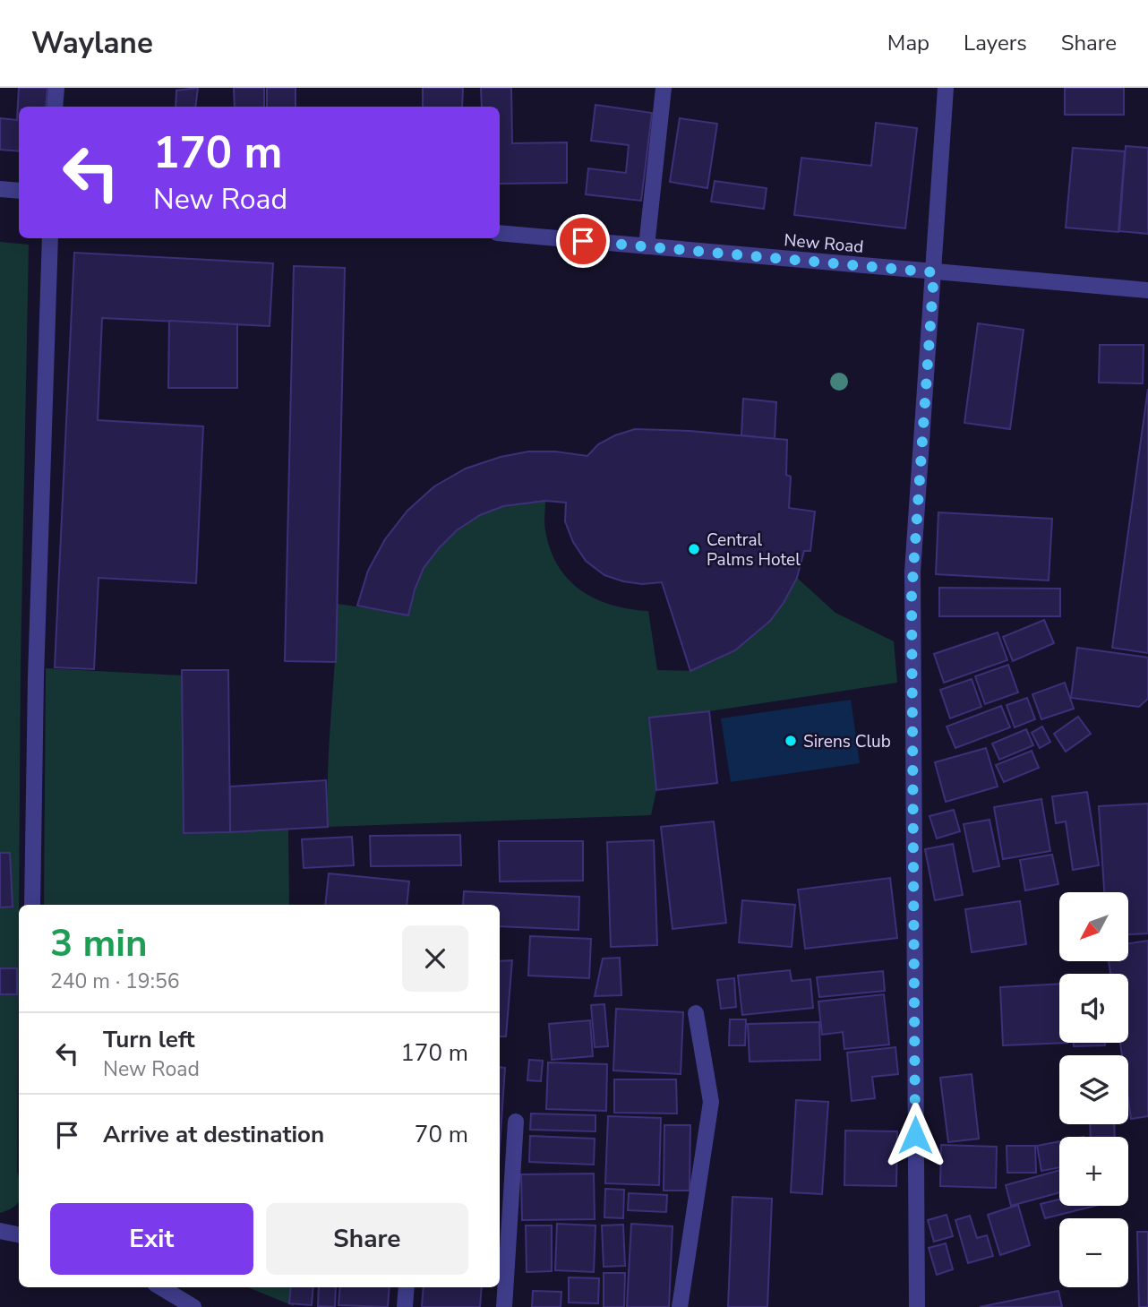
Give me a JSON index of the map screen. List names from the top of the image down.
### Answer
{
  "streets": {
    "street": ["New Road"]
  },
  "places": ["Central Palms Hotel", "Sirens Club"],
  "north": "bottom left",
  "page": {
    "header": "Waylane",
    "nav": ["Map", "Layers", "Share"],
    "turn": ["170 m", "New Road"],
    "map_buttons": ["+", "−"],
    "heading": ["3 min", "240 m · 19:56"],
    "list": [
      {
        "name": "Turn left",
        "note": "New Road",
        "value": "170 m"
      },
      {
        "name": "Arrive at destination",
        "value": "70 m"
      }
    ],
    "buttons": ["Exit", "Share"]
  }
}
